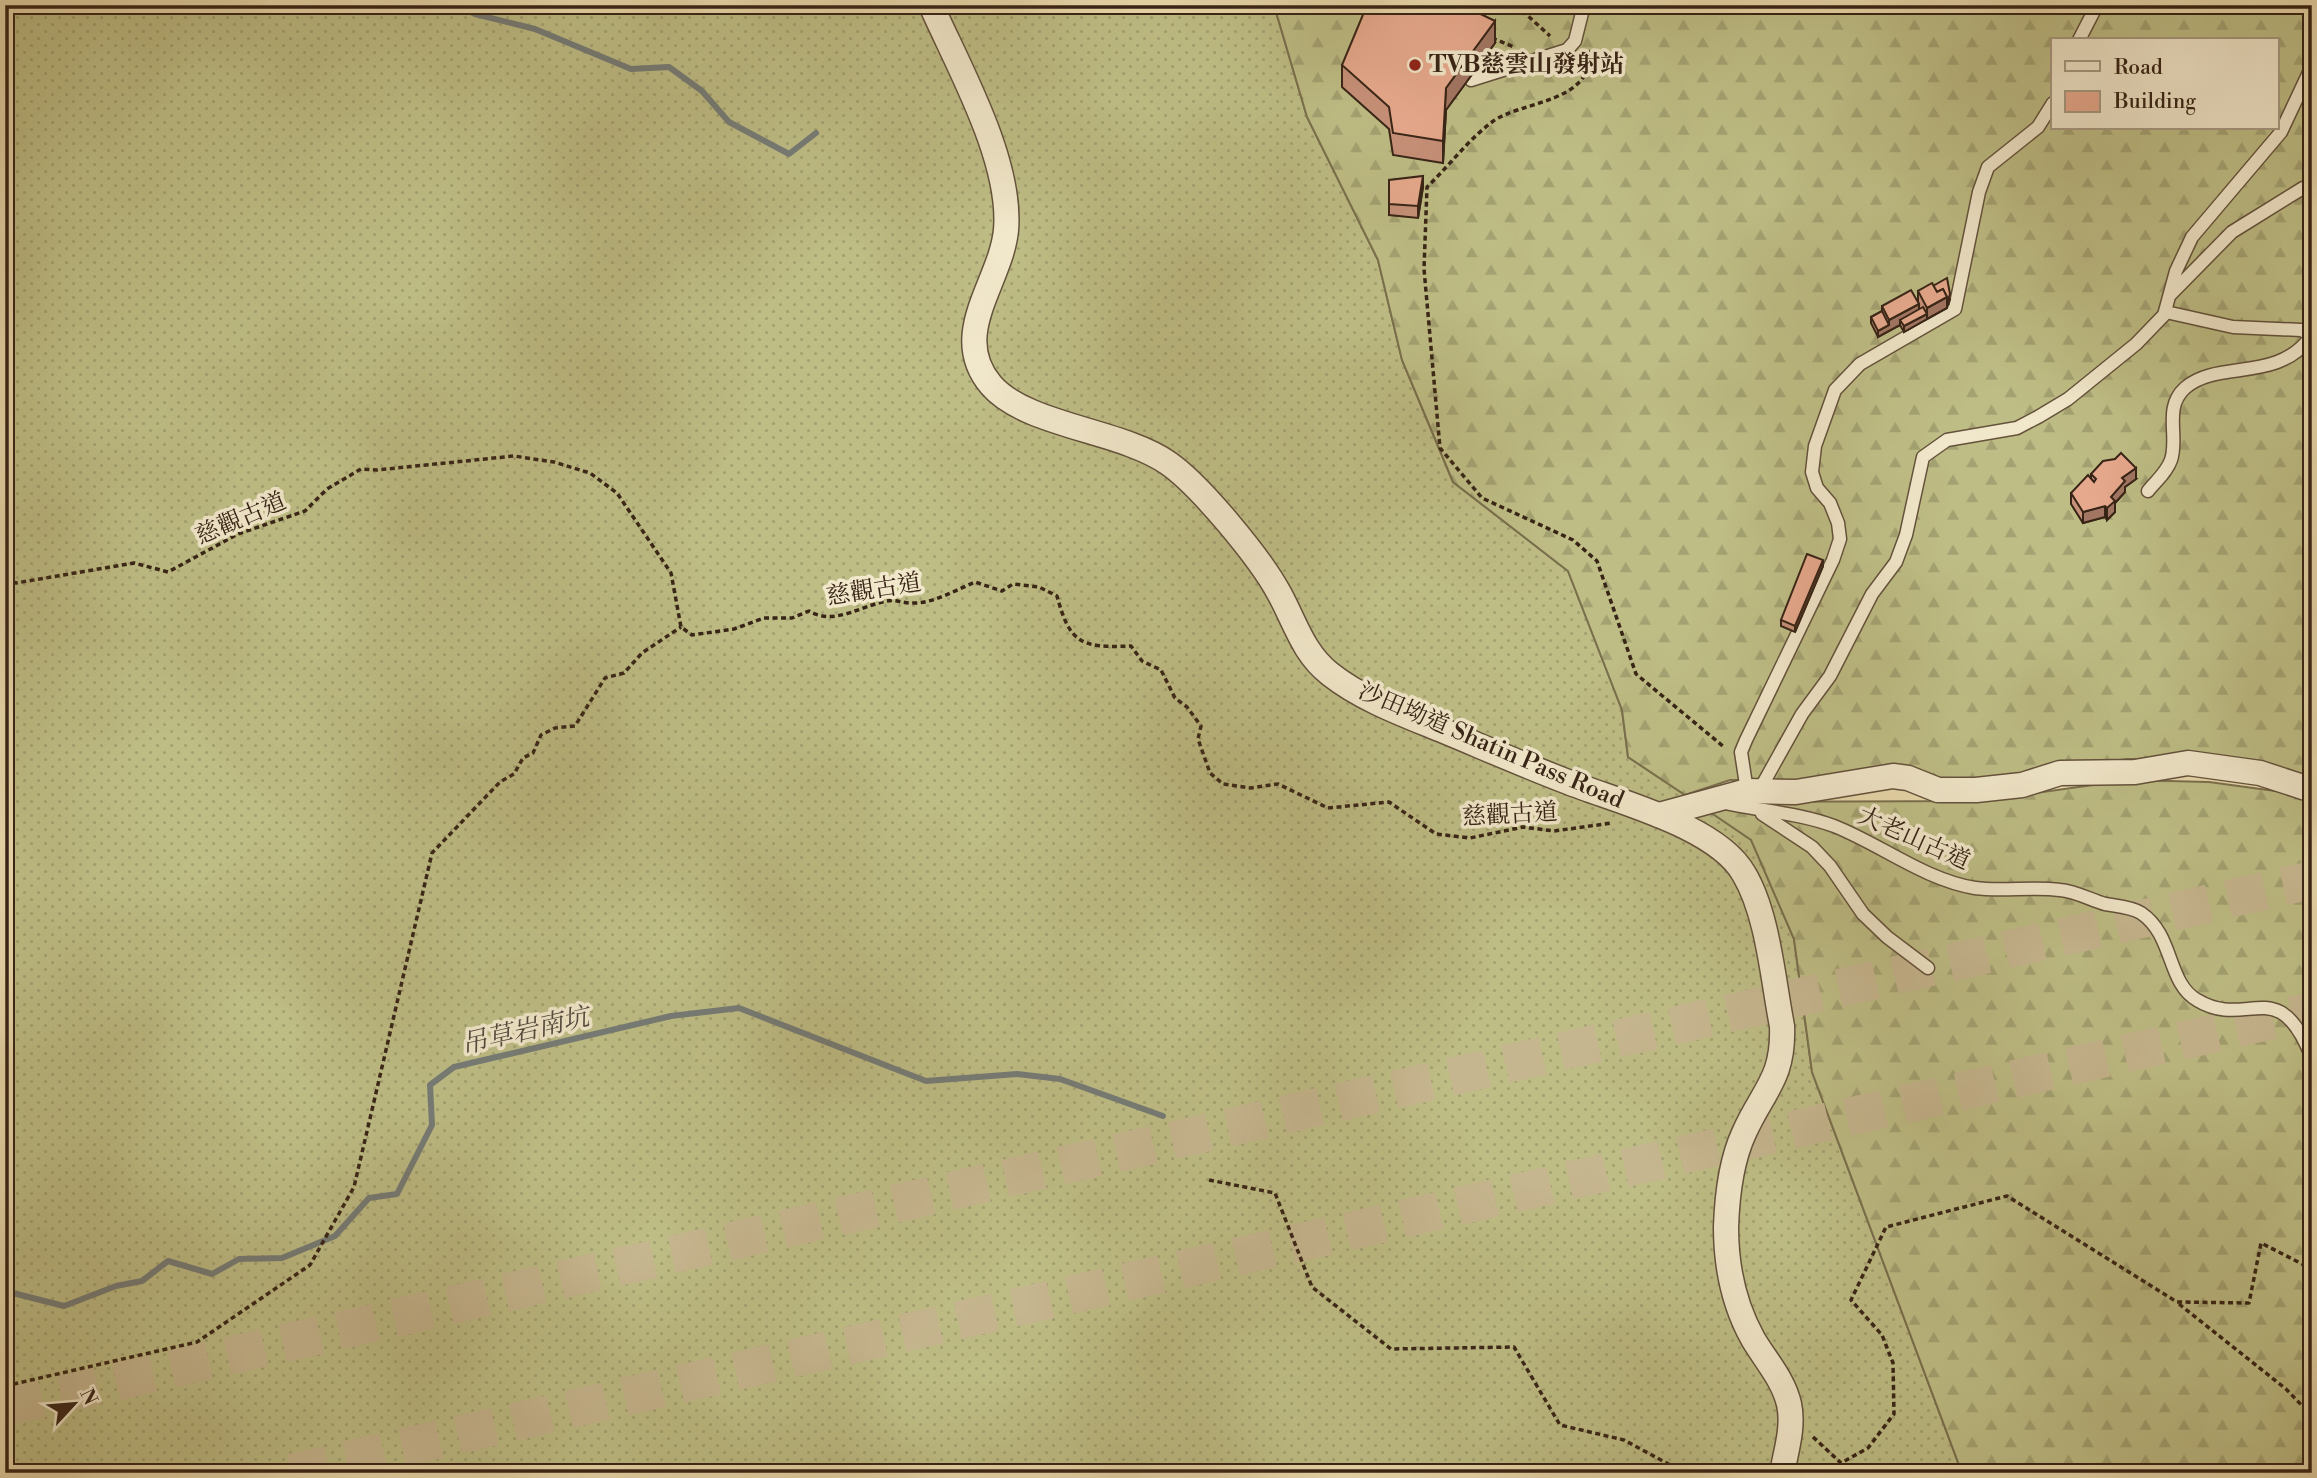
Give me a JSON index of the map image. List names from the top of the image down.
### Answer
{
  "streets": {
    "street": ["沙田坳道 Shatin Pass Road"],
    "lane": ["大老山古道"],
    "path": ["慈觀古道"]
  },
  "water": ["吊草岩南坑"],
  "places": ["TVB慈雲山發射站"],
  "legend": ["Road", "Building"],
  "north": "top right"
}
